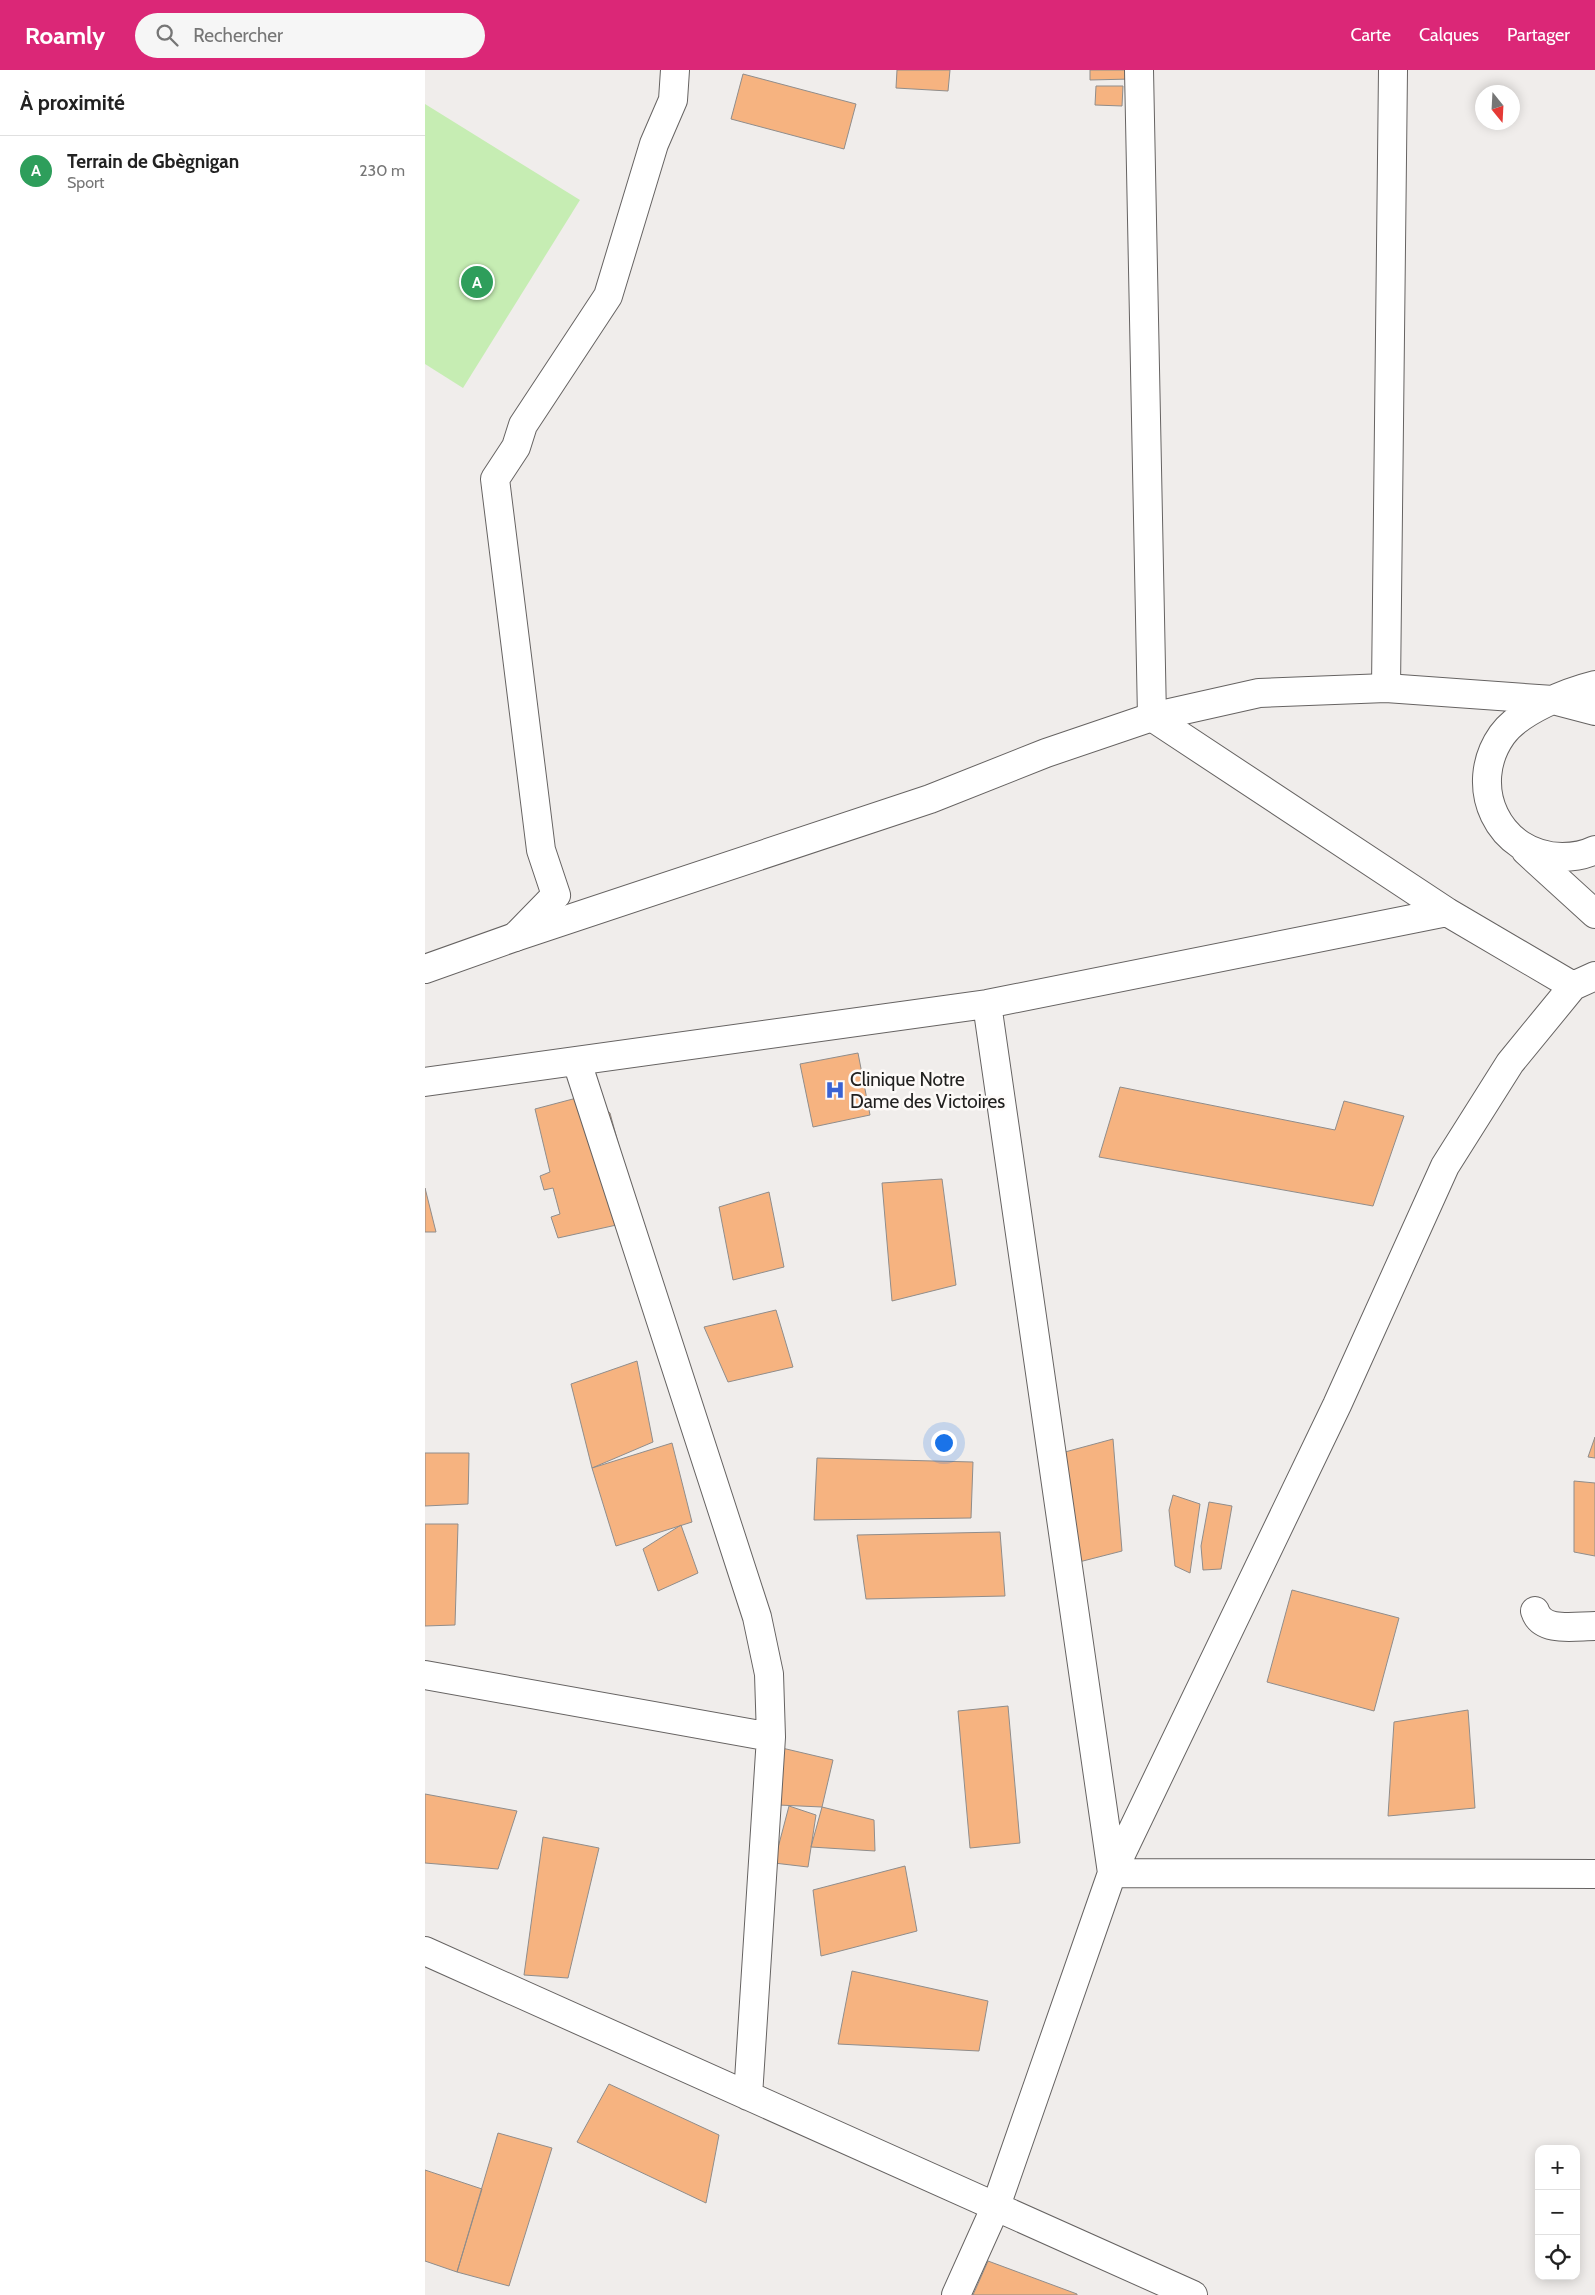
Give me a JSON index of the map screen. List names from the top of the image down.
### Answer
{
  "places": {
    "hospital": ["Clinique Notre Dame des Victoires"]
  },
  "north": "bottom",
  "page": {
    "header": "Roamly",
    "search": "Rechercher",
    "nav": ["Carte", "Calques", "Partager"],
    "heading": "À proximité",
    "list": [
      {
        "mark": "A",
        "name": "Terrain de Gbègnigan",
        "note": "Sport",
        "value": "230 m"
      }
    ],
    "pins": "A",
    "map_buttons": ["+", "−"]
  }
}
